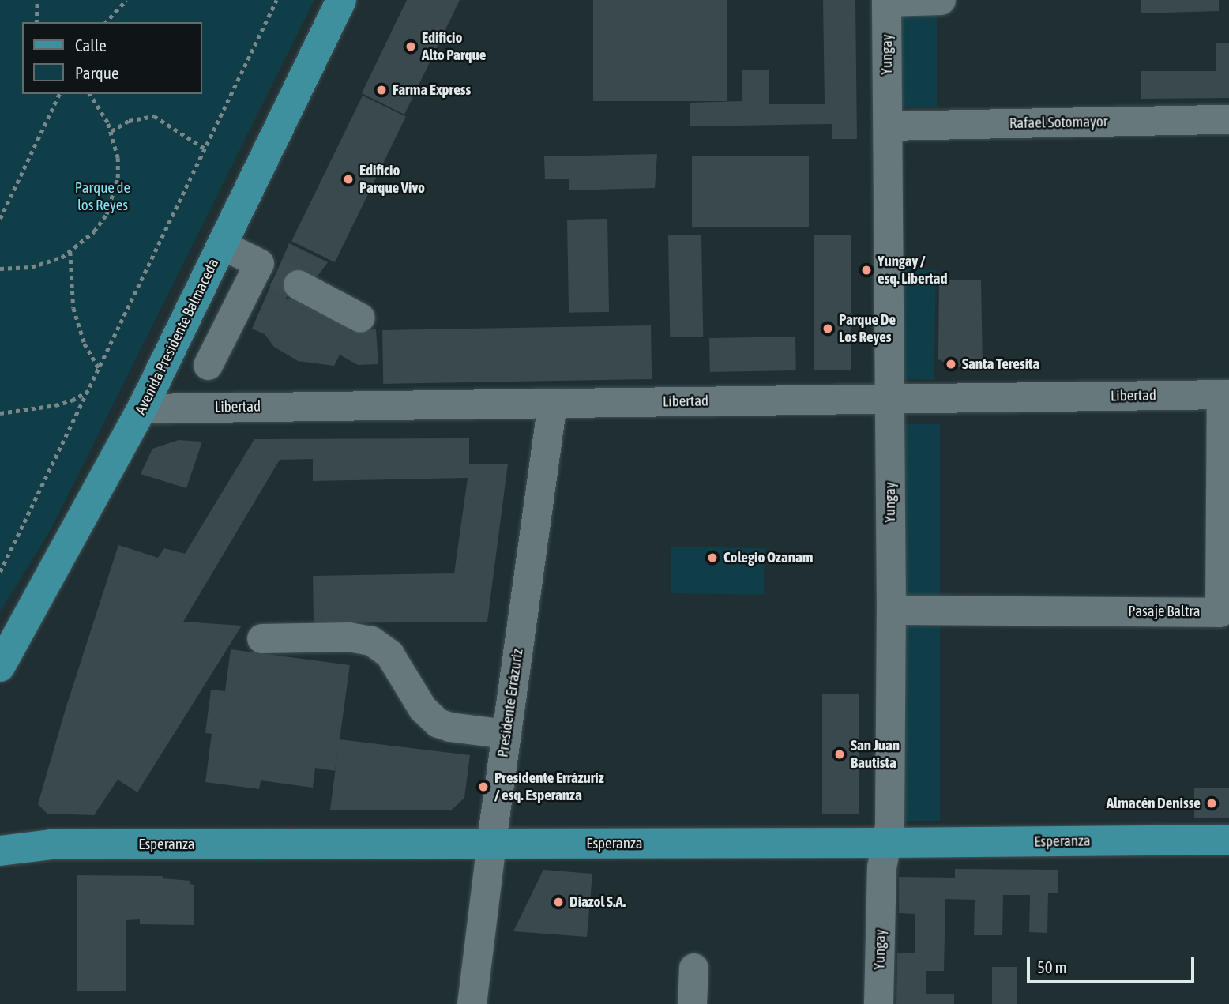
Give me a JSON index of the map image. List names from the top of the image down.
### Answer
{
  "streets": {
    "main road": ["Avenida Presidente Balmaceda", "Esperanza"],
    "street": [
      "Yungay",
      "Rafael Sotomayor",
      "Libertad",
      "Pasaje Baltra",
      "Presidente Errázuriz"
    ]
  },
  "crossings": [
    ["Yungay", "Rafael Sotomayor"],
    ["Yungay", "Libertad"],
    ["Yungay", "Pasaje Baltra"],
    ["Yungay", "Esperanza"],
    ["Avenida Presidente Balmaceda", "Libertad"],
    ["Libertad", "Pasaje Baltra"],
    ["Libertad", "Presidente Errázuriz"],
    ["Presidente Errázuriz", "Esperanza"]
  ],
  "parks": ["Parque de los Reyes"],
  "places": [
    "Edificio Alto Parque",
    "Farma Express",
    "Edificio Parque Vivo",
    "Yungay / esq. Libertad",
    "Parque De Los Reyes",
    "Santa Teresita",
    "Colegio Ozanam",
    "San Juan Bautista",
    "Presidente Errázuriz / esq. Esperanza",
    "Almacén Denisse",
    "Diazol S.A."
  ],
  "legend": ["Calle", "Parque"],
  "scale_bar": "50 m"
}
